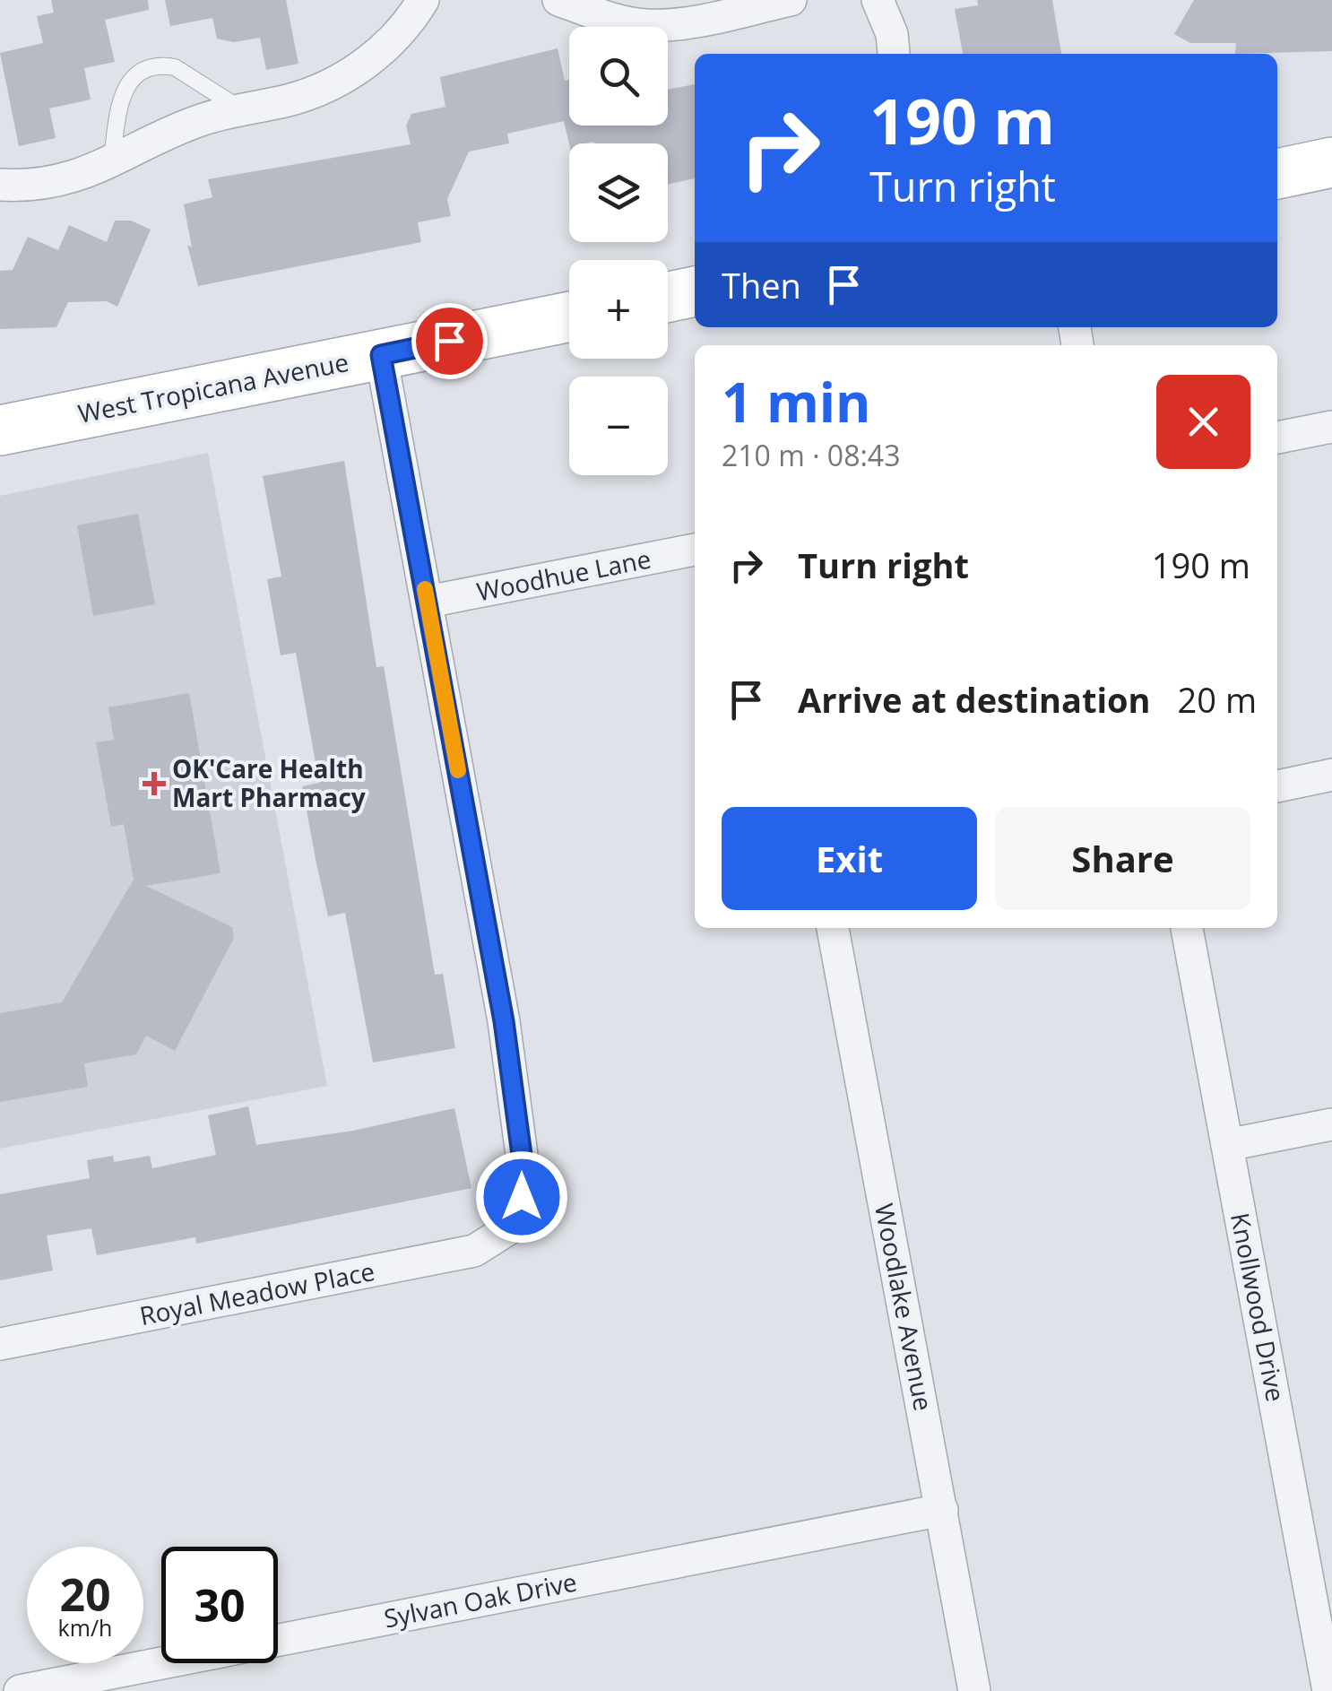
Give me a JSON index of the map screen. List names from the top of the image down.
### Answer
{
  "streets": {
    "main road": ["West Tropicana Avenue"],
    "street": [
      "Woodhue Lane",
      "Royal Meadow Place",
      "Woodlake Avenue",
      "Knollwood Drive",
      "Sylvan Oak Drive"
    ]
  },
  "crossings": [
    ["Woodhue Lane", "Royal Meadow Place"],
    ["Woodlake Avenue", "Sylvan Oak Drive"]
  ],
  "places": {
    "health": ["OK'Care Health Mart Pharmacy"]
  },
  "page": {
    "map_buttons": ["+", "−"],
    "turn": ["190 m", "Turn right"],
    "then": "Then",
    "heading": ["1 min", "210 m · 08:43"],
    "list": [
      {
        "name": "Turn right",
        "value": "190 m"
      },
      {
        "name": "Arrive at destination",
        "value": "20 m"
      }
    ],
    "buttons": ["Exit", "Share"],
    "speed": "20 km/h",
    "limit": "30"
  }
}
